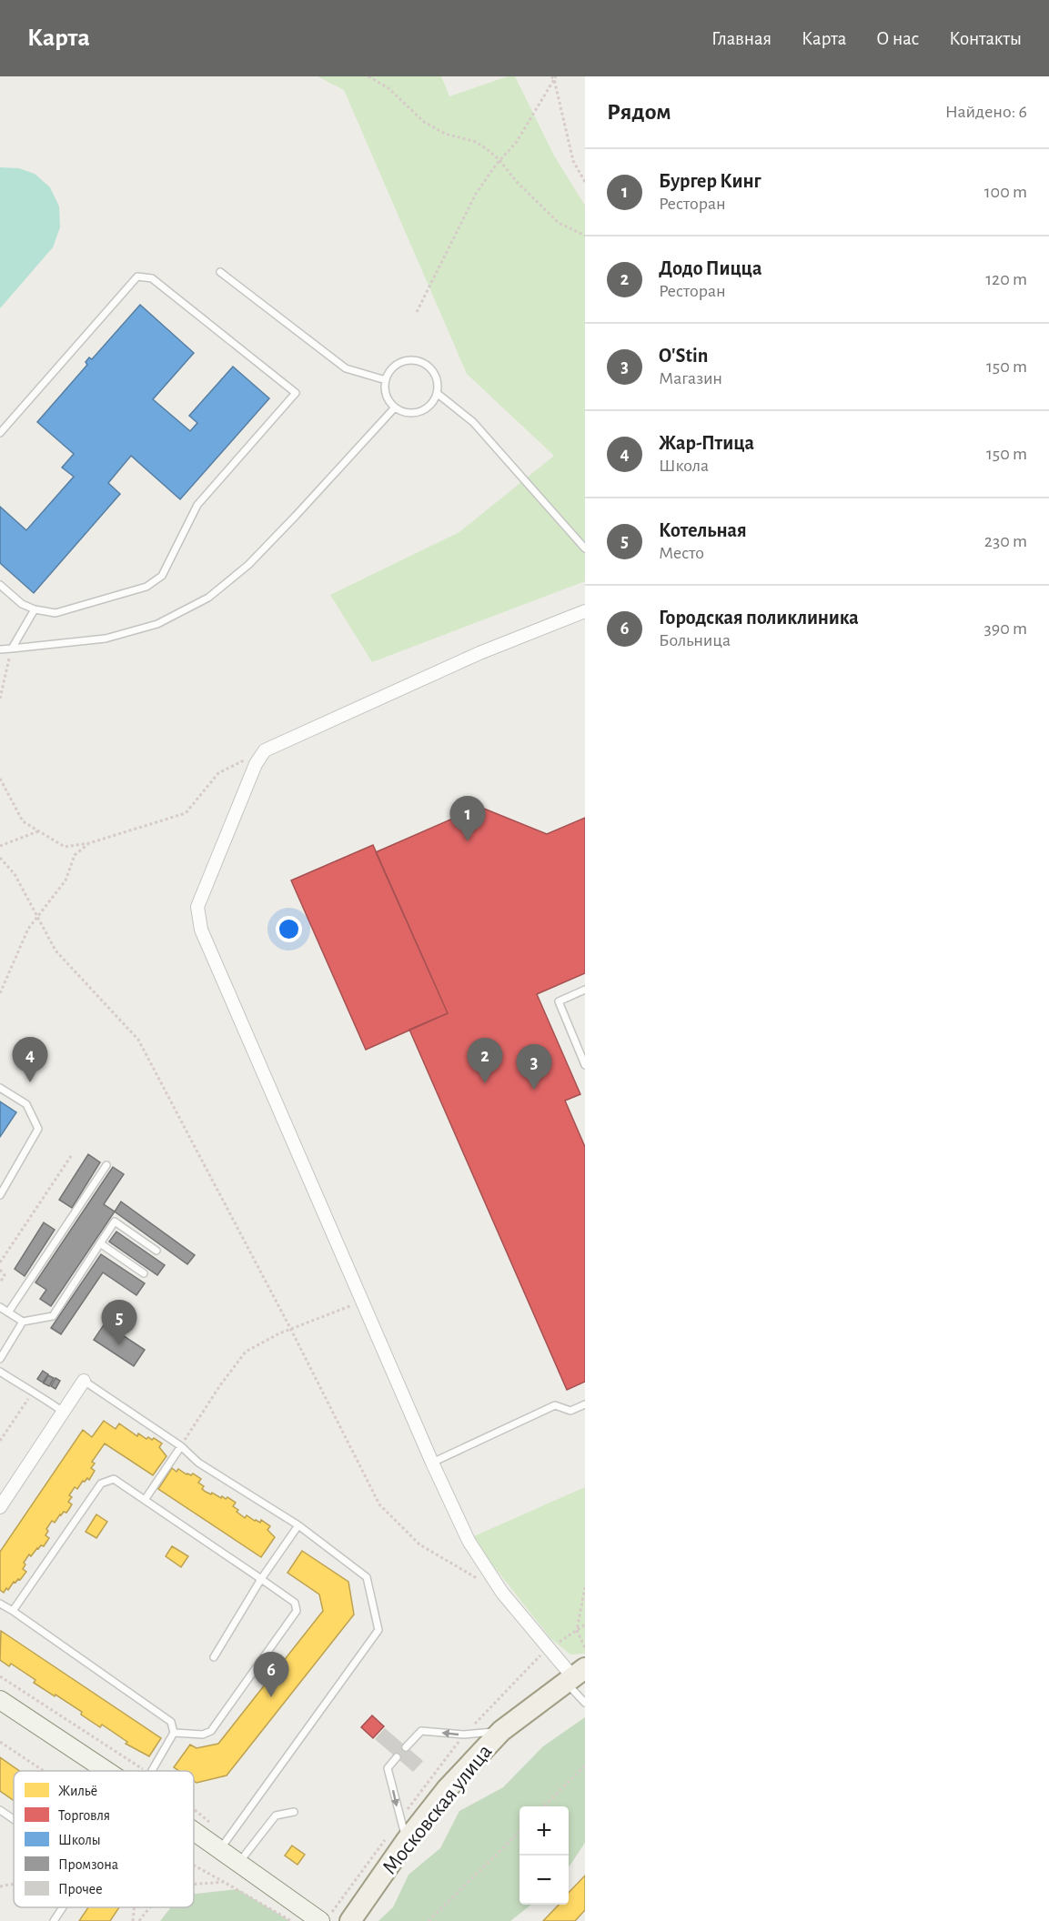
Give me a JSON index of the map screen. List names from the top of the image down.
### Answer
{
  "streets": {
    "main road": ["Московская улица"]
  },
  "legend": [
    "Жильё",
    "Торговля",
    "Школы",
    "Промзона",
    "Прочее"
  ],
  "page": {
    "header": "Карта",
    "nav": [
      "Главная",
      "Карта",
      "О нас",
      "Контакты"
    ],
    "heading": ["Рядом", "Найдено: 6"],
    "list": [
      {
        "mark": "1",
        "name": "Бургер Кинг",
        "note": "Ресторан",
        "value": "100 m"
      },
      {
        "mark": "2",
        "name": "Додо Пицца",
        "note": "Ресторан",
        "value": "120 m"
      },
      {
        "mark": "3",
        "name": "O'Stin",
        "note": "Магазин",
        "value": "150 m"
      },
      {
        "mark": "4",
        "name": "Жар-Птица",
        "note": "Школа",
        "value": "150 m"
      },
      {
        "mark": "5",
        "name": "Котельная",
        "note": "Место",
        "value": "230 m"
      },
      {
        "mark": "6",
        "name": "Городская поликлиника",
        "note": "Больница",
        "value": "390 m"
      }
    ],
    "pins": [
      "1",
      "4",
      "2",
      "3",
      "5",
      "6"
    ],
    "map_buttons": ["+", "−"]
  }
}
